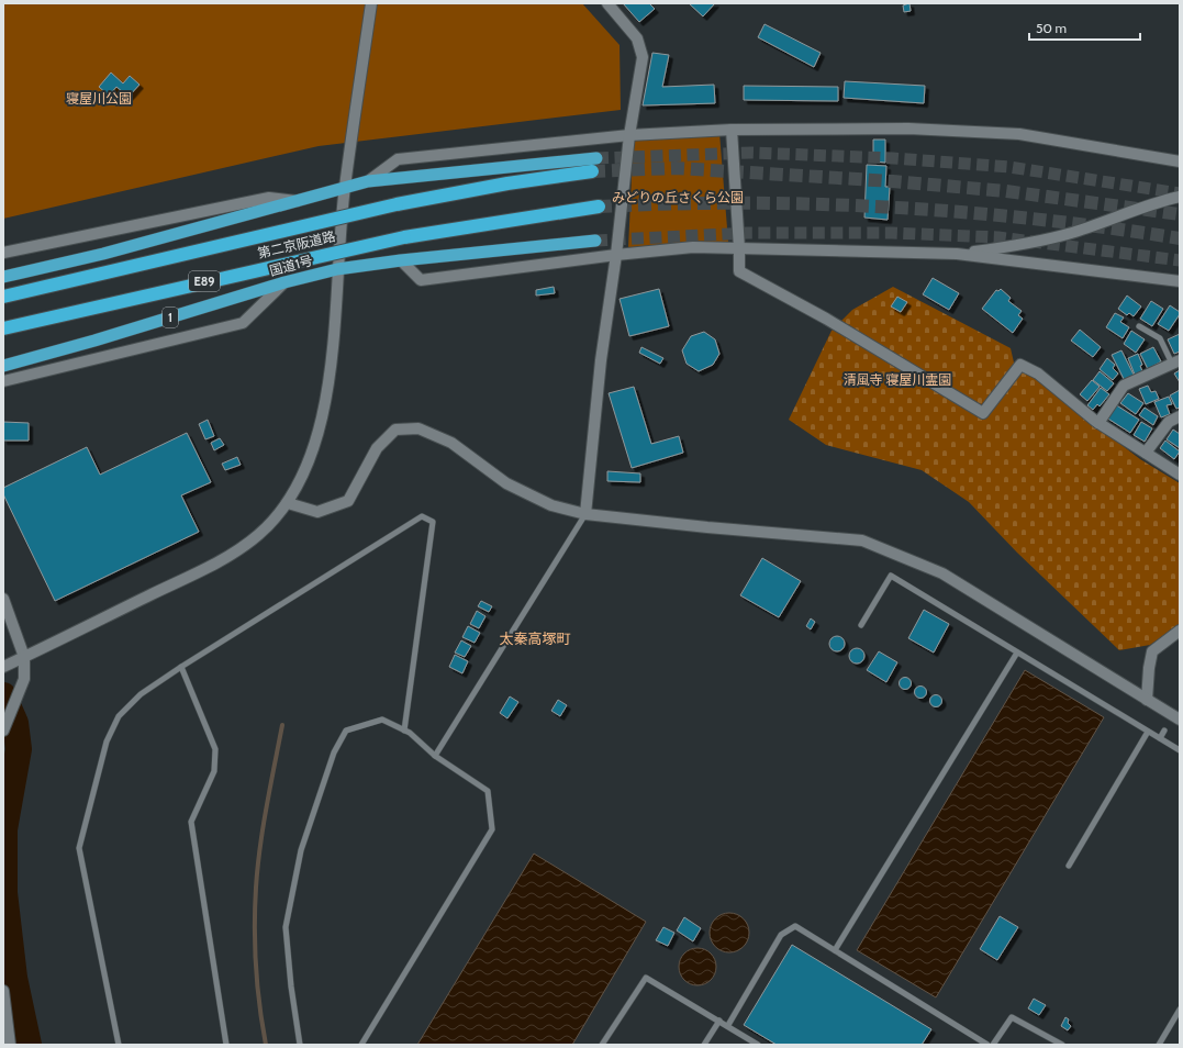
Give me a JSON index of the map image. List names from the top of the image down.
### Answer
{
  "streets": {
    "highway": [
      "第二京阪道路",
      "国道1号",
      "E89",
      "1"
    ]
  },
  "districts": ["太秦高塚町"],
  "parks": ["寝屋川公園", "みどりの丘さくら公園", "清風寺 寝屋川霊園"],
  "scale_bar": "50 m"
}
